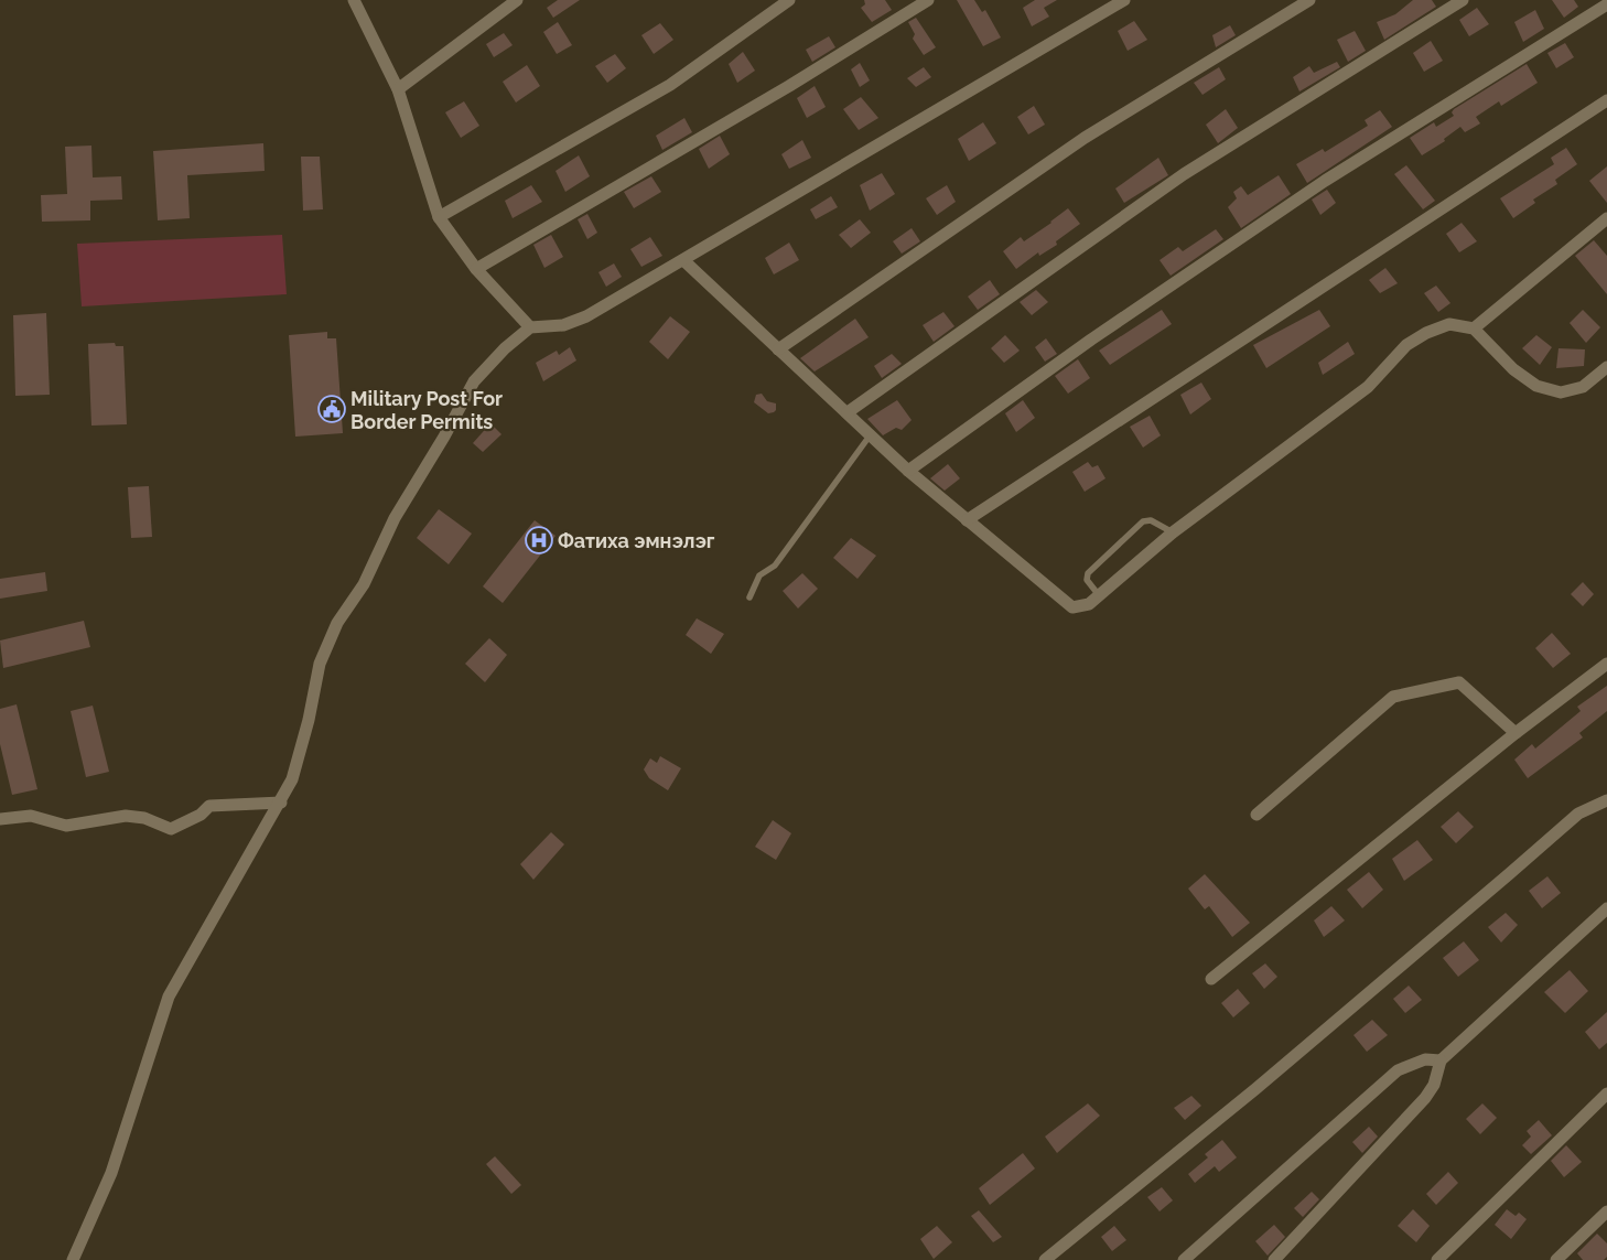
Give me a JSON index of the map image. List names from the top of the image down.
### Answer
{
  "places": {
    "public building": ["Military Post For Border Permits"],
    "hospital": ["Фатиха эмнэлэг"]
  }
}
